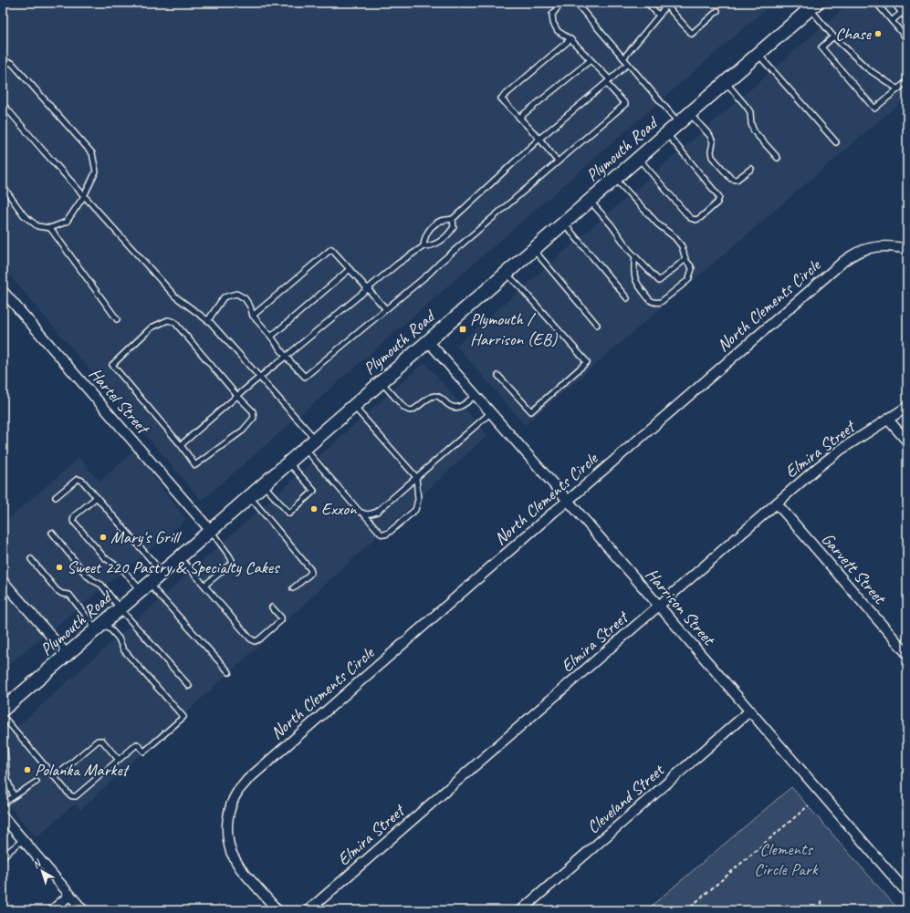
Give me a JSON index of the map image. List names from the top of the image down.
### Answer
{
  "streets": {
    "main road": ["Plymouth Road"],
    "street": [
      "North Clements Circle",
      "Hartel Street",
      "Elmira Street",
      "Garvett Street",
      "Harrison Street",
      "Cleveland Street"
    ]
  },
  "crossings": [
    ["Plymouth Road", "Hartel Street"],
    ["Plymouth Road", "Harrison Street"],
    ["North Clements Circle", "Harrison Street"],
    ["Elmira Street", "Garvett Street"],
    ["Elmira Street", "Harrison Street"],
    ["Harrison Street", "Cleveland Street"]
  ],
  "parks": ["Clements Circle Park"],
  "places": {
    "other": [
      "Chase",
      "Exxon",
      "Mary's Grill",
      "Sweet 220 Pastry & Specialty Cakes",
      "Polanka Market"
    ],
    "transit": ["Plymouth / Harrison (EB)"]
  },
  "north": "top left"
}
